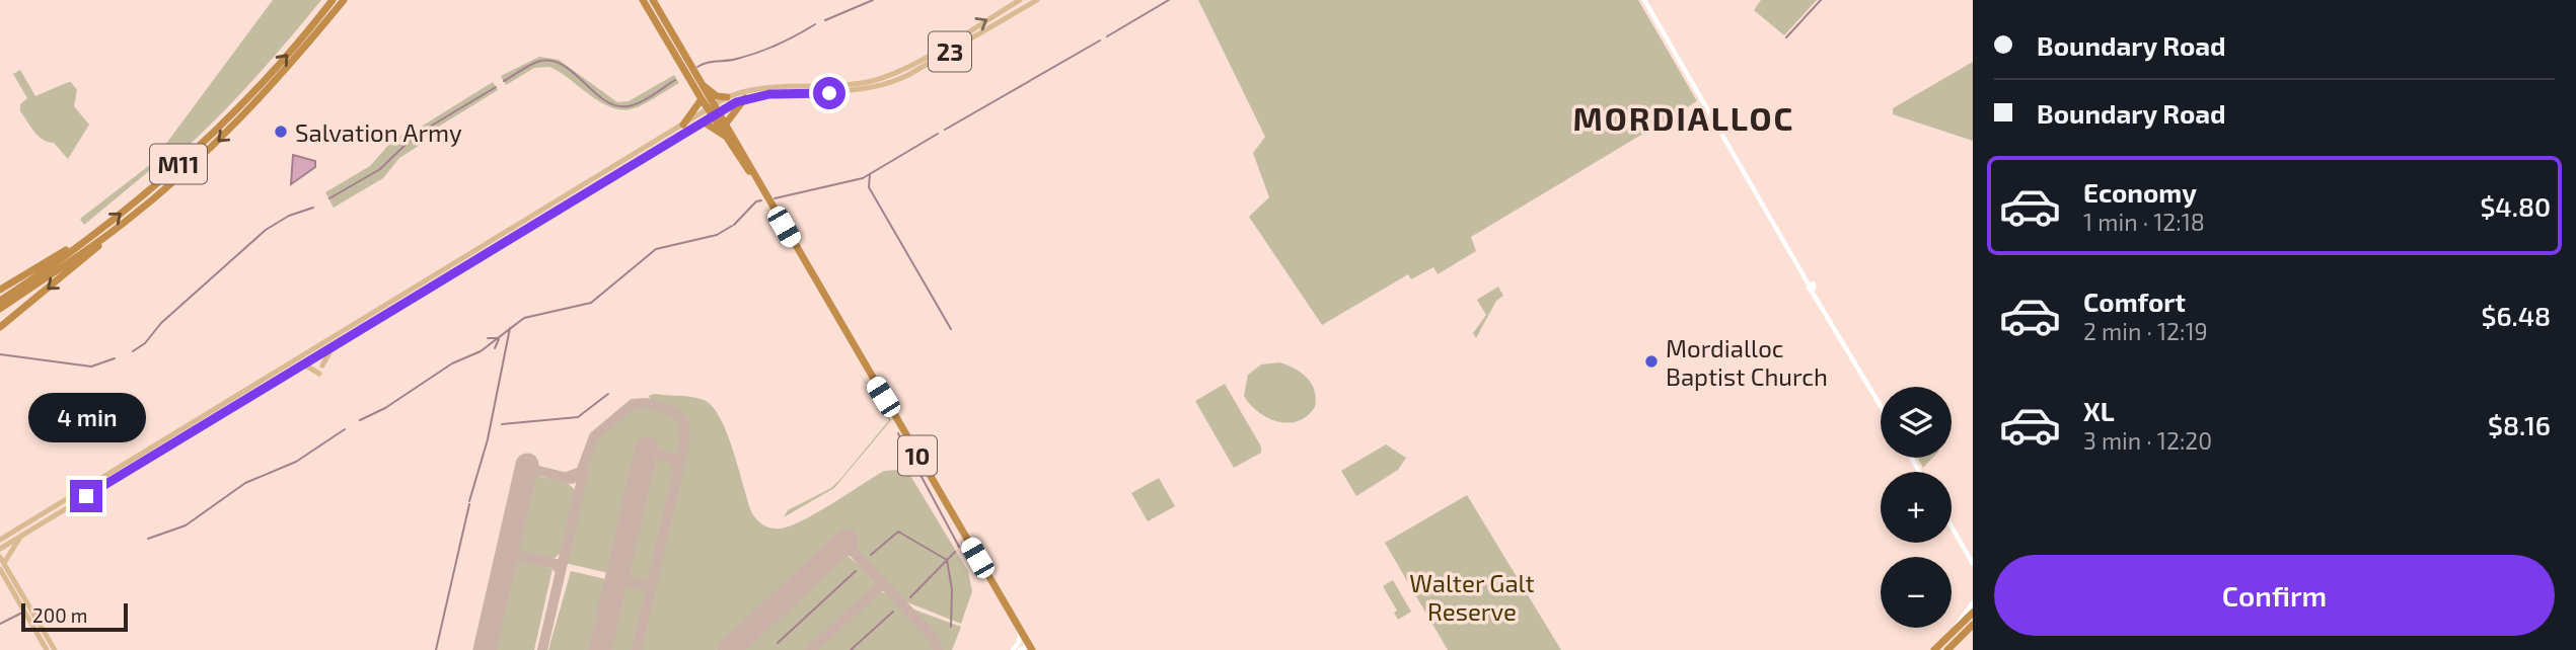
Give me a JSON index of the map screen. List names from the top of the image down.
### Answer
{
  "streets": {
    "highway": ["M11", "10"],
    "main road": ["23"]
  },
  "crossings": [
    ["23", "10"]
  ],
  "districts": ["MORDIALLOC"],
  "parks": ["Walter Galt Reserve"],
  "places": ["Salvation Army", "Mordialloc Baptist Church"],
  "scale_bar": "200 m",
  "page": {
    "banner": ["Boundary Road", "Boundary Road"],
    "list": [
      {
        "name": "Economy",
        "note": "1 min · 12:18",
        "value": "$4.80"
      },
      {
        "name": "Comfort",
        "note": "2 min · 12:19",
        "value": "$6.48"
      },
      {
        "name": "XL",
        "note": "3 min · 12:20",
        "value": "$8.16"
      }
    ],
    "map_buttons": ["+", "−"],
    "bubble": "4 min",
    "buttons": "Confirm",
    "scale": "200 m"
  }
}
